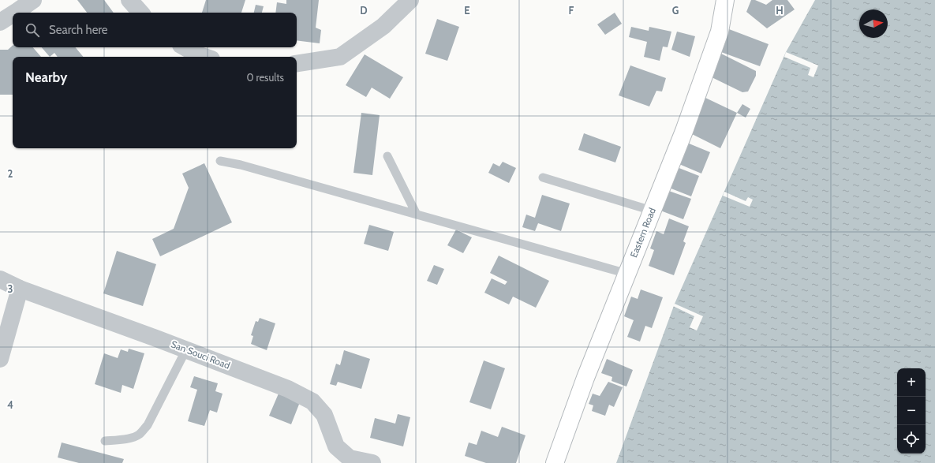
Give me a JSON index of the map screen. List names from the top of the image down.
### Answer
{
  "streets": {
    "highway": ["Eastern Road"],
    "street": ["San Souci Road"]
  },
  "north": "right",
  "page": {
    "search": "Search here",
    "heading": ["Nearby", "0 results"],
    "map_buttons": ["+", "−"]
  },
  "grid": {
    "columns": [
      "D",
      "E",
      "F",
      "G",
      "H"
    ],
    "rows": ["2", "3", "4"]
  }
}
